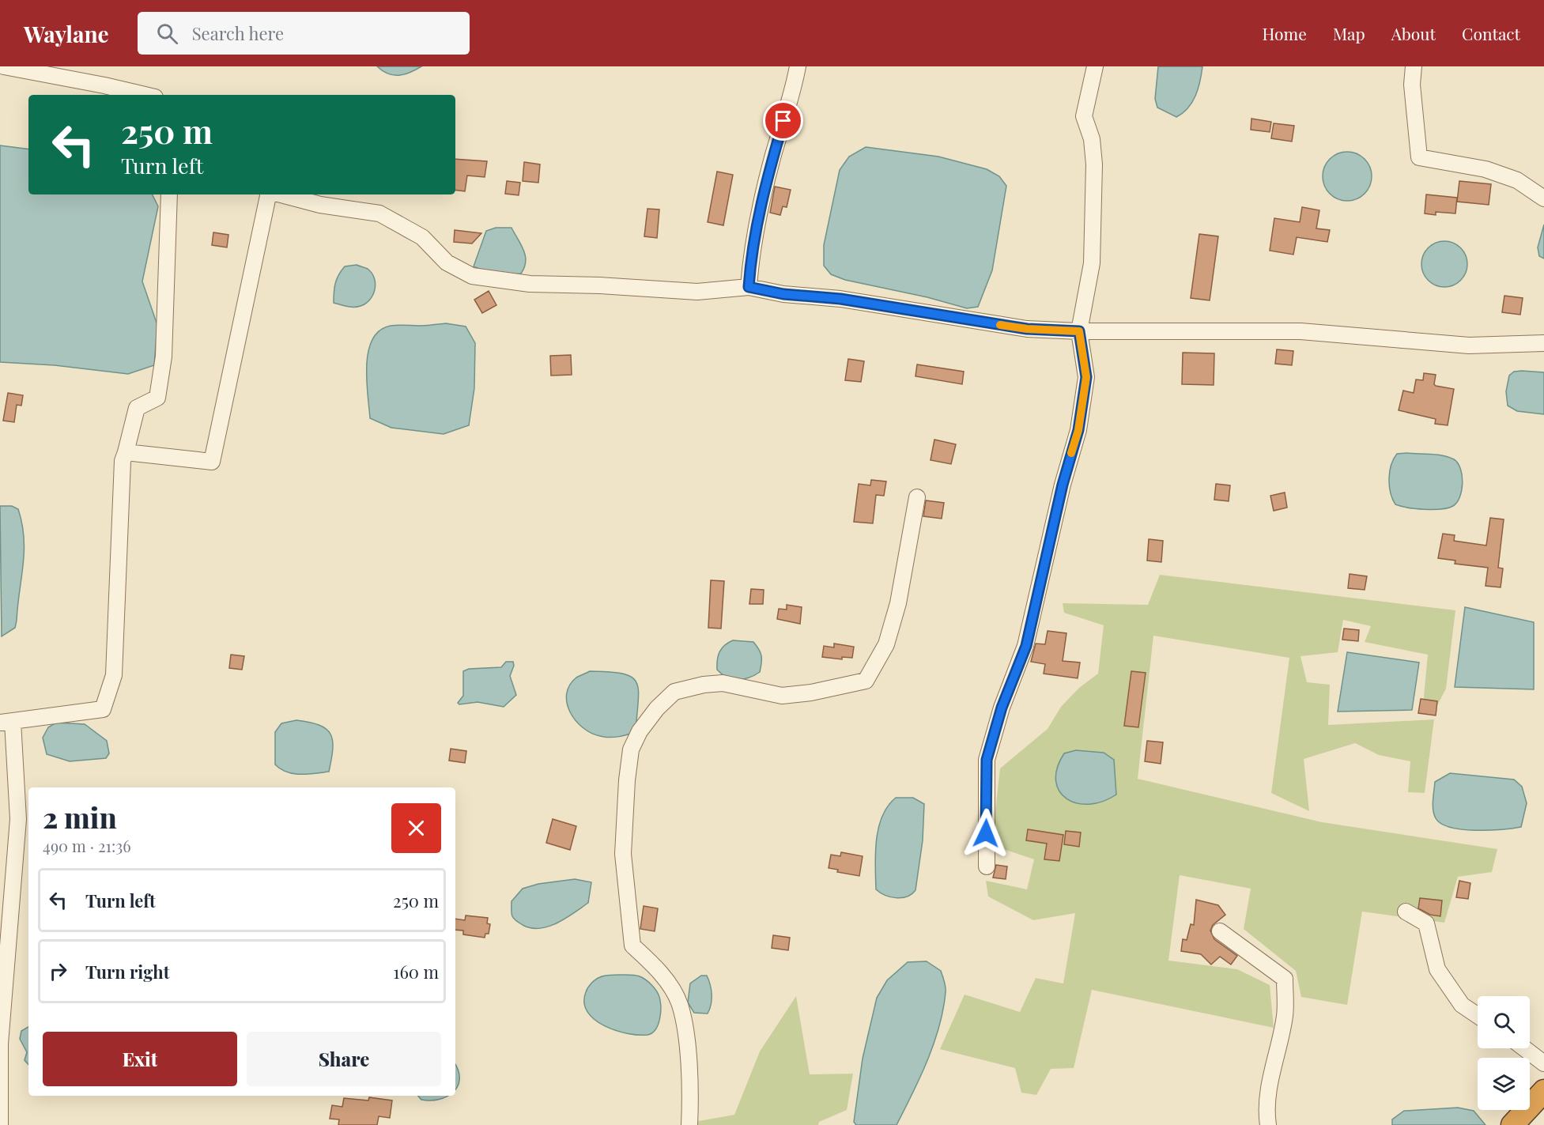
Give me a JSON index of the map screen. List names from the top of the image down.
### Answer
{
  "page": {
    "header": "Waylane",
    "search": "Search here",
    "nav": [
      "Home",
      "Map",
      "About",
      "Contact"
    ],
    "turn": ["250 m", "Turn left"],
    "heading": ["2 min", "490 m · 21:36"],
    "list": [
      {
        "name": "Turn left",
        "value": "250 m"
      },
      {
        "name": "Turn right",
        "value": "160 m"
      }
    ],
    "buttons": ["Exit", "Share"]
  }
}
